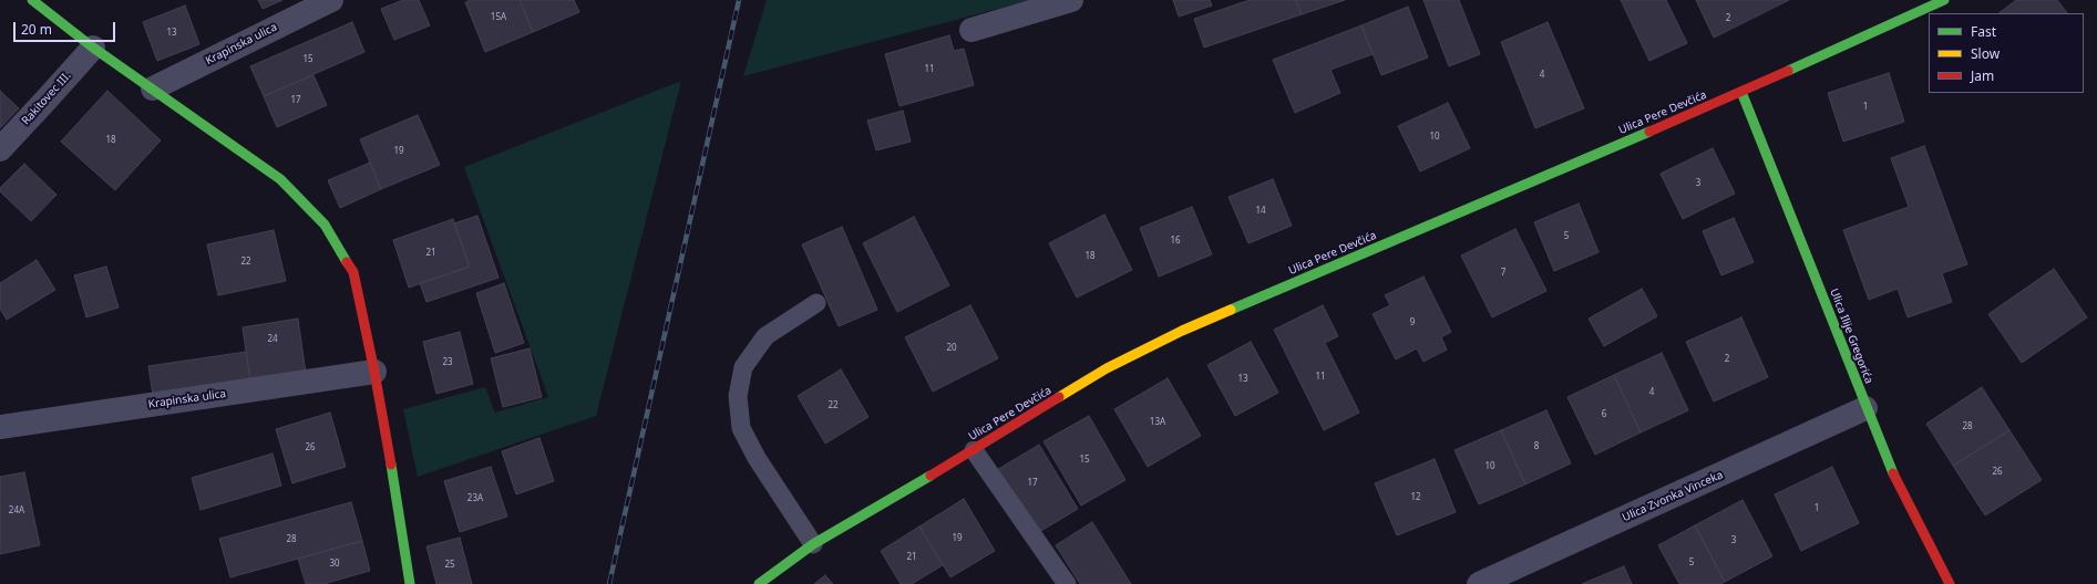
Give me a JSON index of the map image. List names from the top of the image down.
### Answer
{
  "streets": {
    "street": [
      "Krapinska ulica",
      "Rakitovec III.",
      "Ulica Pere Devčića",
      "Ulica Ilije Gregorića",
      "Ulica Zvonka Vinceka"
    ]
  },
  "crossings": [
    ["Ulica Pere Devčića", "Ulica Ilije Gregorića"],
    ["Ulica Ilije Gregorića", "Ulica Zvonka Vinceka"]
  ],
  "house_numbers": [
    "15A",
    "2",
    "13",
    "15",
    "11",
    "4",
    "17",
    "1",
    "10",
    "18",
    "19",
    "3",
    "14",
    "5",
    "16",
    "21",
    "18",
    "22",
    "7",
    "9",
    "24",
    "20",
    "2",
    "23",
    "11",
    "13",
    "4",
    "22",
    "6",
    "13A",
    "28",
    "8",
    "26",
    "15",
    "10",
    "26",
    "17",
    "12",
    "23A",
    "1",
    "24A",
    "19",
    "28",
    "3",
    "21",
    "5",
    "30",
    "25"
  ],
  "legend": ["Fast", "Slow", "Jam"],
  "scale_bar": "20 m"
}
